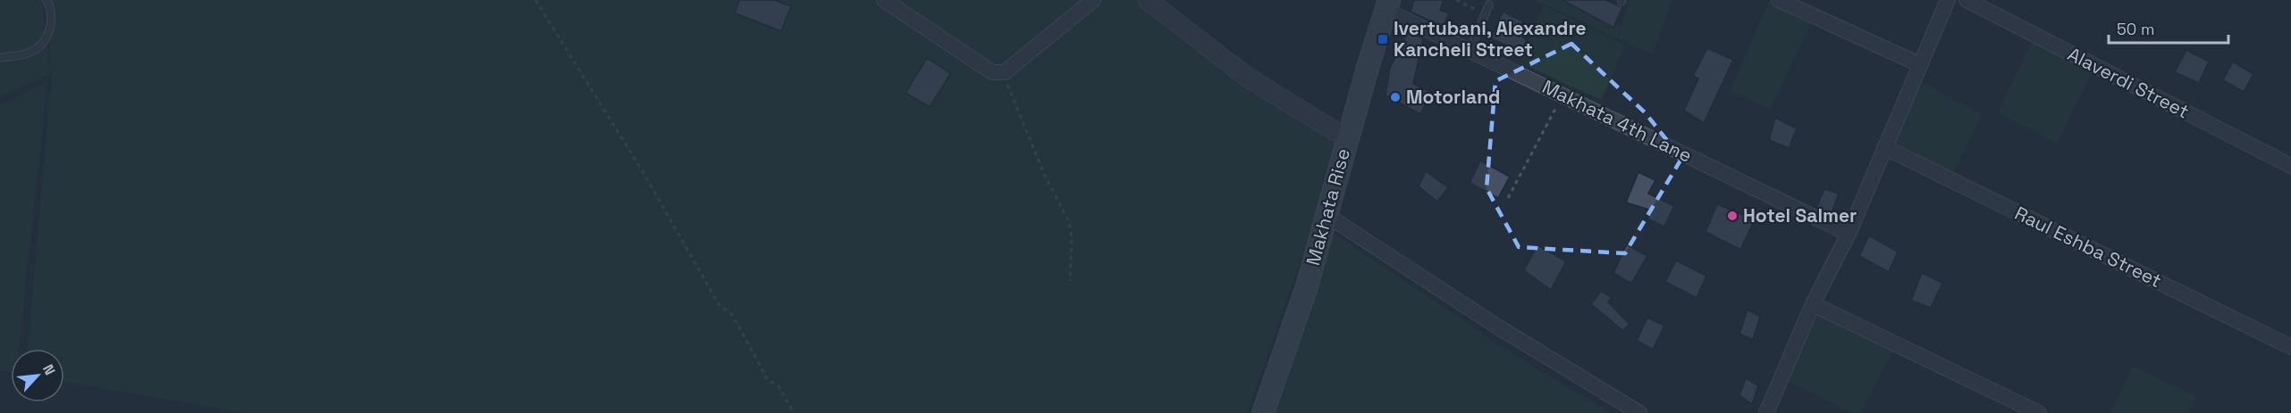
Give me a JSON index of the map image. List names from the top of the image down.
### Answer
{
  "streets": {
    "main road": ["Makhata Rise"],
    "street": ["Alaverdi Street", "Makhata 4th Lane", "Raul Eshba Street"]
  },
  "crossings": [
    ["Makhata 4th Lane", "Makhata Rise"]
  ],
  "places": {
    "transit": ["Ivertubani, Alexandre Kancheli Street"],
    "other": ["Motorland", "Hotel Salmer"]
  },
  "scale_bar": "50 m",
  "north": "top right"
}
